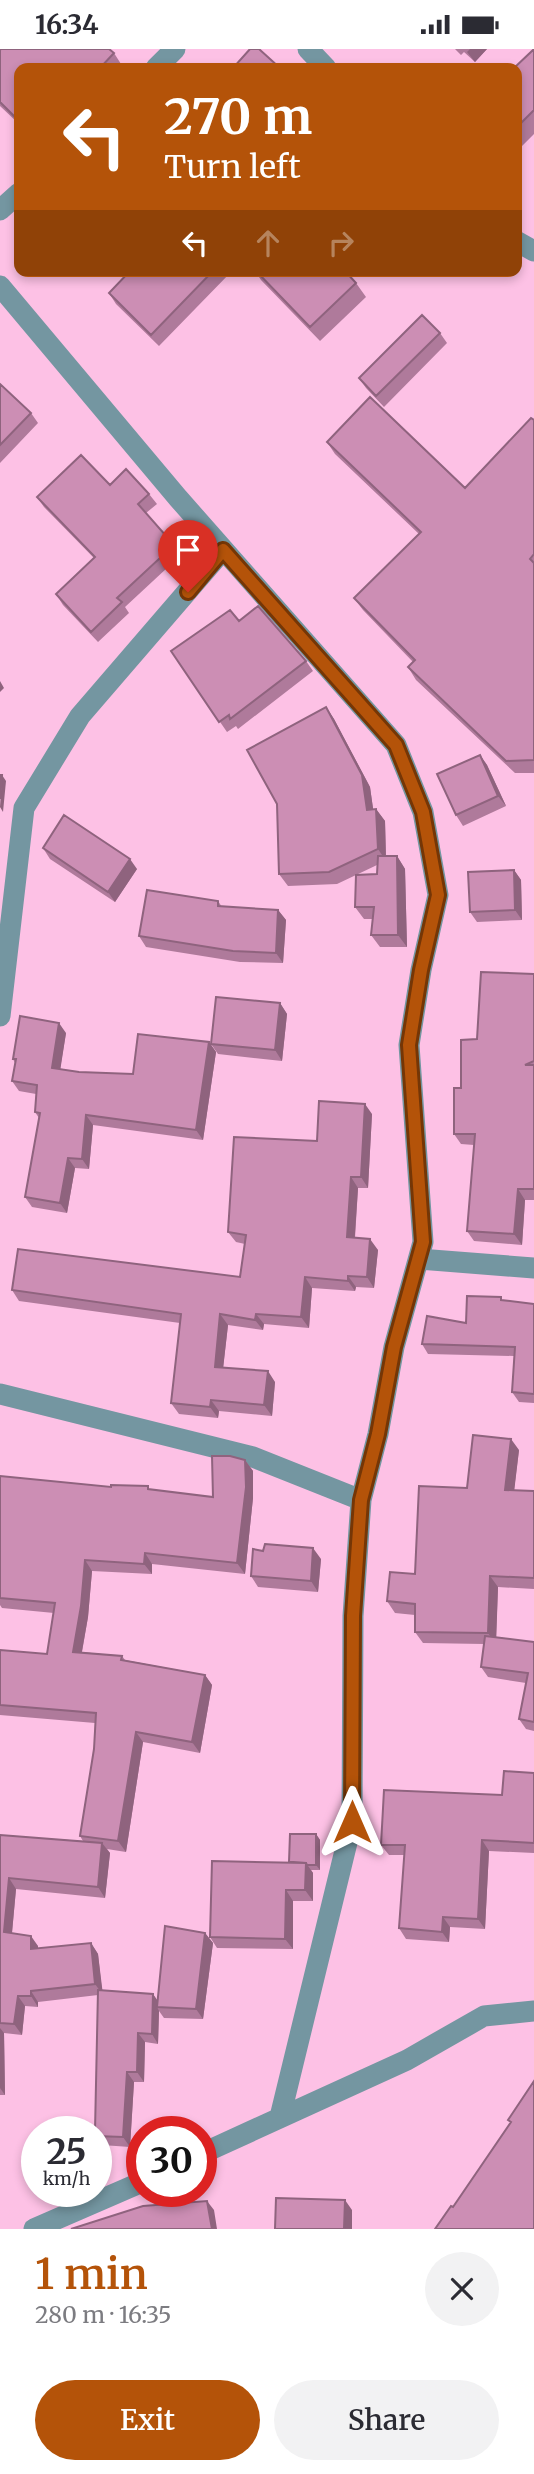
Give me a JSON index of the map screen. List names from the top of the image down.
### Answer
{
  "page": {
    "status": "16:34",
    "turn": ["270 m", "Turn left"],
    "speed": "25 km/h",
    "limit": "30",
    "heading": ["1 min", "280 m · 16:35"],
    "buttons": ["Exit", "Share"]
  }
}
